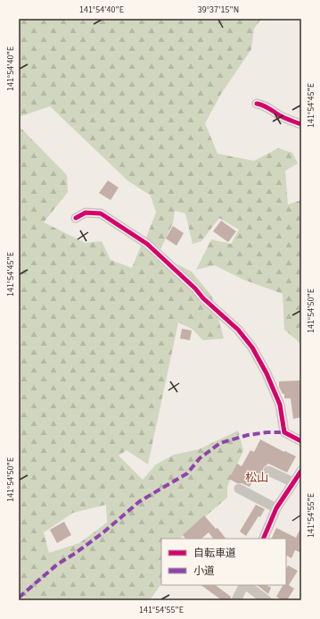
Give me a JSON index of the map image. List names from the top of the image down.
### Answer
{
  "districts": ["松山"],
  "legend": ["自転車道", "小道"],
  "coordinates": [
    "141°54'40\"E",
    "39°37'15\"N",
    "141°54'45\"E",
    "141°54'50\"E",
    "141°54'55\"E"
  ]
}
